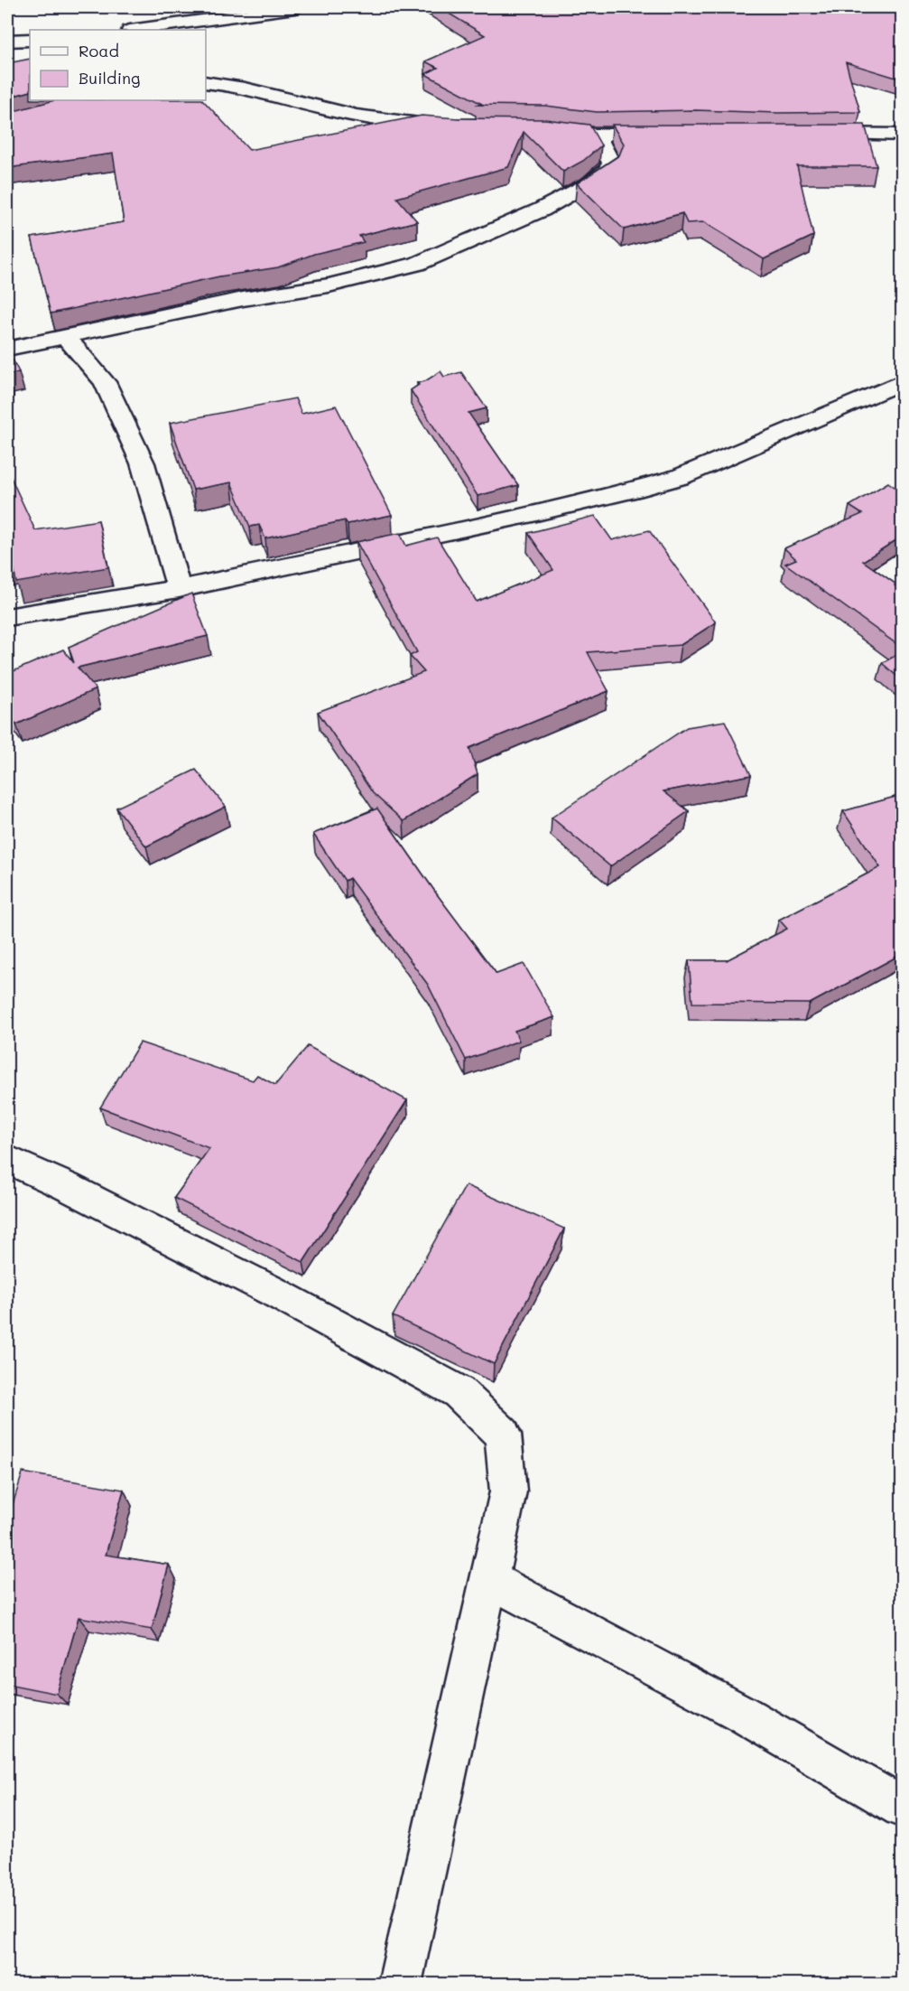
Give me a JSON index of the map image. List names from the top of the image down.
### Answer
{
  "legend": ["Road", "Building"]
}
